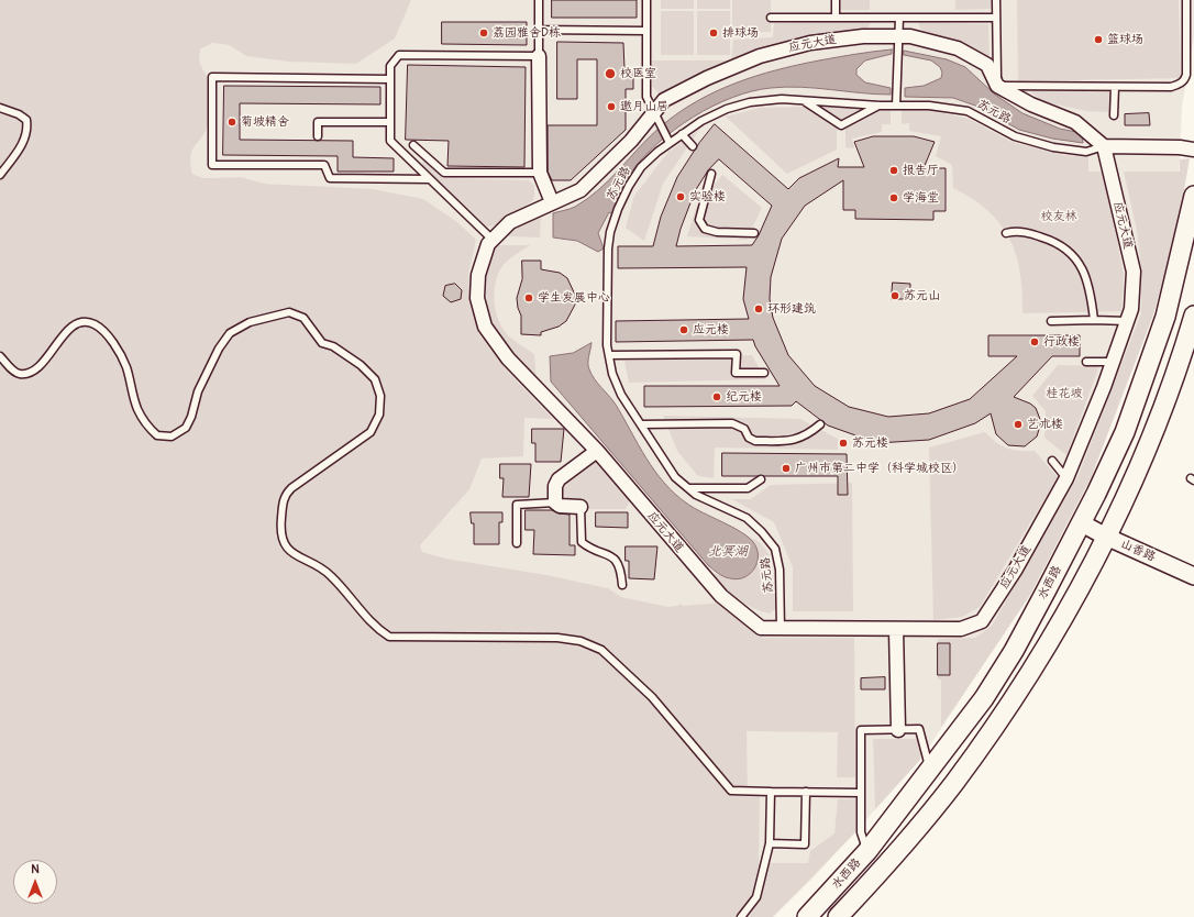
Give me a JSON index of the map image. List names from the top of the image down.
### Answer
{
  "streets": {
    "main road": ["水西路"],
    "street": ["应元大道", "山香路"],
    "lane": ["苏元路"]
  },
  "crossings": [
    ["应元大道", "苏元路"],
    ["山香路", "水西路"]
  ],
  "water": ["北冥湖"],
  "parks": ["校友林", "桂花坡"],
  "places": [
    "荔园雅舍D栋",
    "排球场",
    "篮球场",
    "校医室",
    "邀月山居",
    "菊坡精舍",
    "报告厅",
    "实验楼",
    "学海堂",
    "苏元山",
    "学生发展中心",
    "环形建筑",
    "应元楼",
    "行政楼",
    "纪元楼",
    "艺术楼",
    "苏元楼",
    "广州市第二中学（科学城校区）"
  ],
  "north": "top"
}
